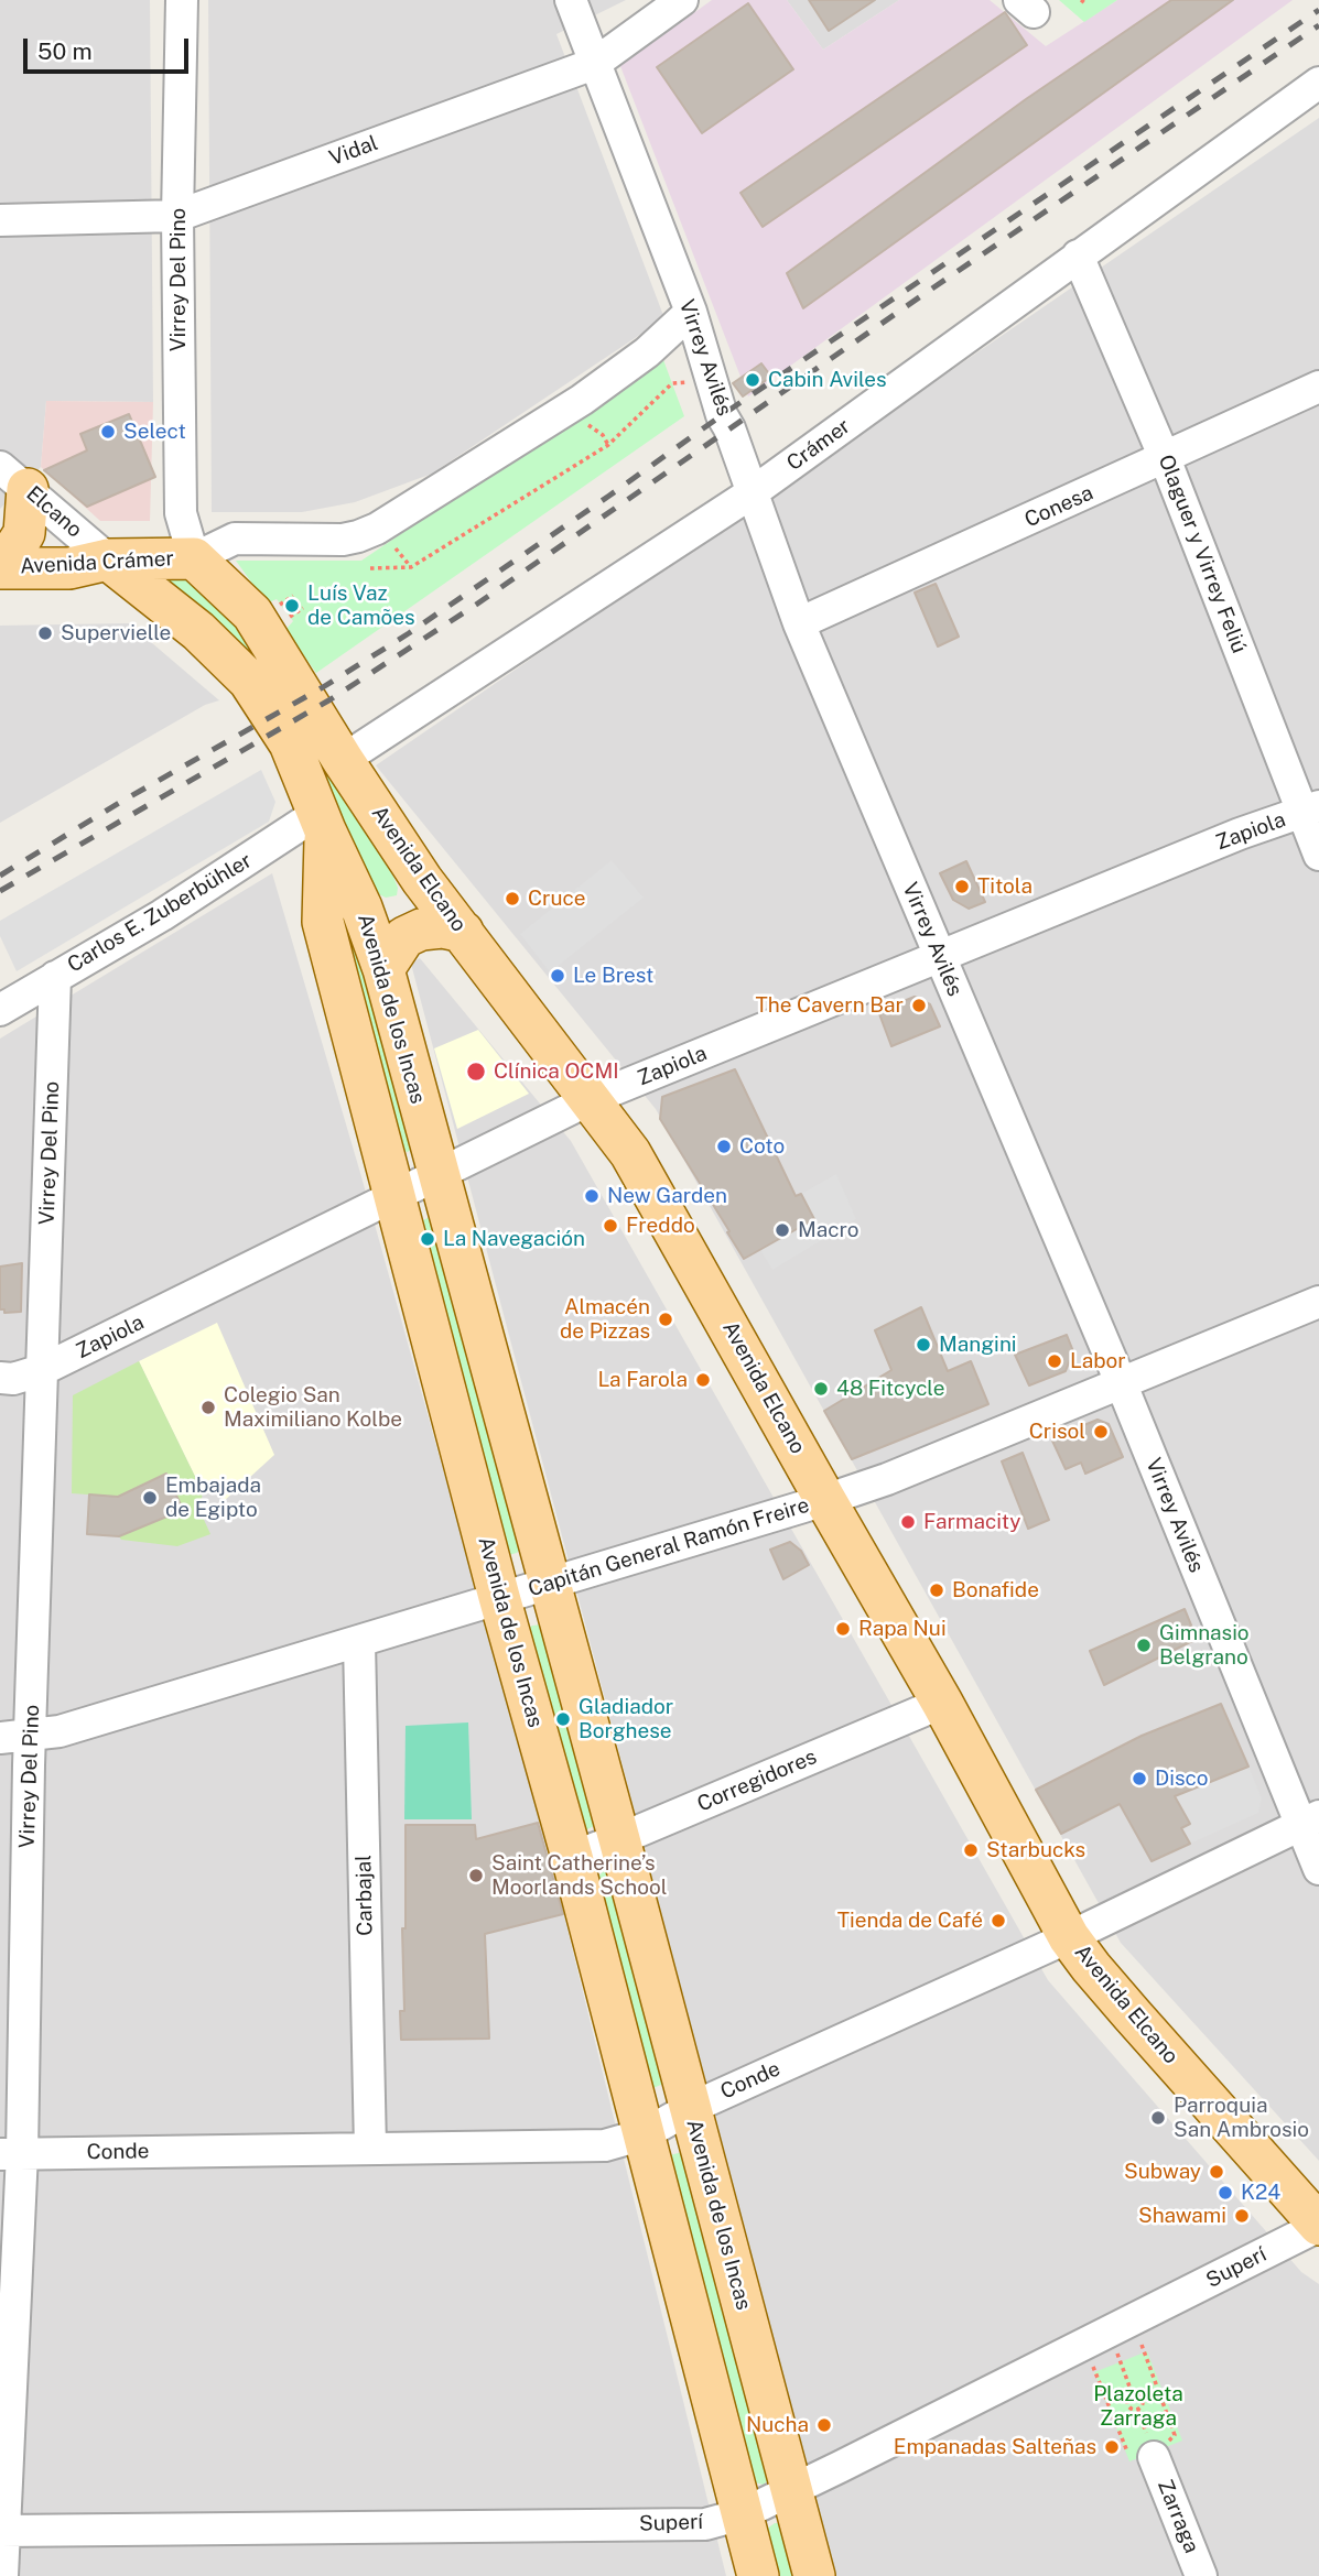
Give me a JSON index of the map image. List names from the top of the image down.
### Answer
{
  "streets": {
    "main road": ["Avenida Crámer", "Avenida Elcano", "Avenida de los Incas"],
    "street": [
      "Vidal",
      "Virrey Del Pino",
      "Virrey Avilés",
      "Crámer",
      "Conesa",
      "Elcano",
      "Olaguer y Virrey Feliú",
      "Zapiola",
      "Carlos E. Zuberbühler",
      "Capitán General Ramón Freire",
      "Corregidores",
      "Carbajal",
      "Conde",
      "Superí",
      "Zarraga"
    ]
  },
  "crossings": [
    ["Vidal", "Virrey Del Pino"],
    ["Vidal", "Virrey Avilés"],
    ["Virrey Del Pino", "Avenida Crámer"],
    ["Virrey Del Pino", "Zapiola"],
    ["Virrey Del Pino", "Avenida Elcano"],
    ["Virrey Del Pino", "Carlos E. Zuberbühler"],
    ["Virrey Del Pino", "Capitán General Ramón Freire"],
    ["Virrey Del Pino", "Conde"],
    ["Virrey Del Pino", "Superí"],
    ["Virrey Avilés", "Crámer"],
    ["Virrey Avilés", "Conesa"],
    ["Virrey Avilés", "Zapiola"],
    ["Virrey Avilés", "Capitán General Ramón Freire"],
    ["Virrey Avilés", "Conde"],
    ["Crámer", "Olaguer y Virrey Feliú"],
    ["Crámer", "Avenida Elcano"],
    ["Conesa", "Olaguer y Virrey Feliú"],
    ["Elcano", "Avenida Crámer"],
    ["Olaguer y Virrey Feliú", "Zapiola"],
    ["Avenida Crámer", "Avenida Elcano"],
    ["Zapiola", "Avenida Elcano"],
    ["Zapiola", "Avenida de los Incas"],
    ["Avenida Elcano", "Capitán General Ramón Freire"],
    ["Avenida Elcano", "Corregidores"],
    ["Avenida Elcano", "Conde"],
    ["Avenida Elcano", "Superí"],
    ["Carlos E. Zuberbühler", "Avenida de los Incas"],
    ["Avenida de los Incas", "Capitán General Ramón Freire"],
    ["Avenida de los Incas", "Corregidores"],
    ["Avenida de los Incas", "Conde"],
    ["Avenida de los Incas", "Superí"],
    ["Capitán General Ramón Freire", "Carbajal"],
    ["Carbajal", "Conde"]
  ],
  "parks": ["Plazoleta Zarraga"],
  "places": [
    "Cabin Aviles",
    "Select",
    "Luís Vaz de Camões",
    "Supervielle",
    "Titola",
    "Cruce",
    "Le Brest",
    "The Cavern Bar",
    "Clínica OCMI",
    "Coto",
    "New Garden",
    "Freddo",
    "Macro",
    "La Navegación",
    "Almacén de Pizzas",
    "Mangini",
    "Labor",
    "La Farola",
    "48 Fitcycle",
    "Colegio San Maximiliano Kolbe",
    "Crisol",
    "Embajada de Egipto",
    "Farmacity",
    "Bonafide",
    "Rapa Nui",
    "Gimnasio Belgrano",
    "Gladiador Borghese",
    "Disco",
    "Starbucks",
    "Saint Catherine’s Moorlands School",
    "Tienda de Café",
    "Parroquia San Ambrosio",
    "Subway",
    "K24",
    "Shawami",
    "Nucha",
    "Empanadas Salteñas"
  ],
  "scale_bar": "50 m"
}
